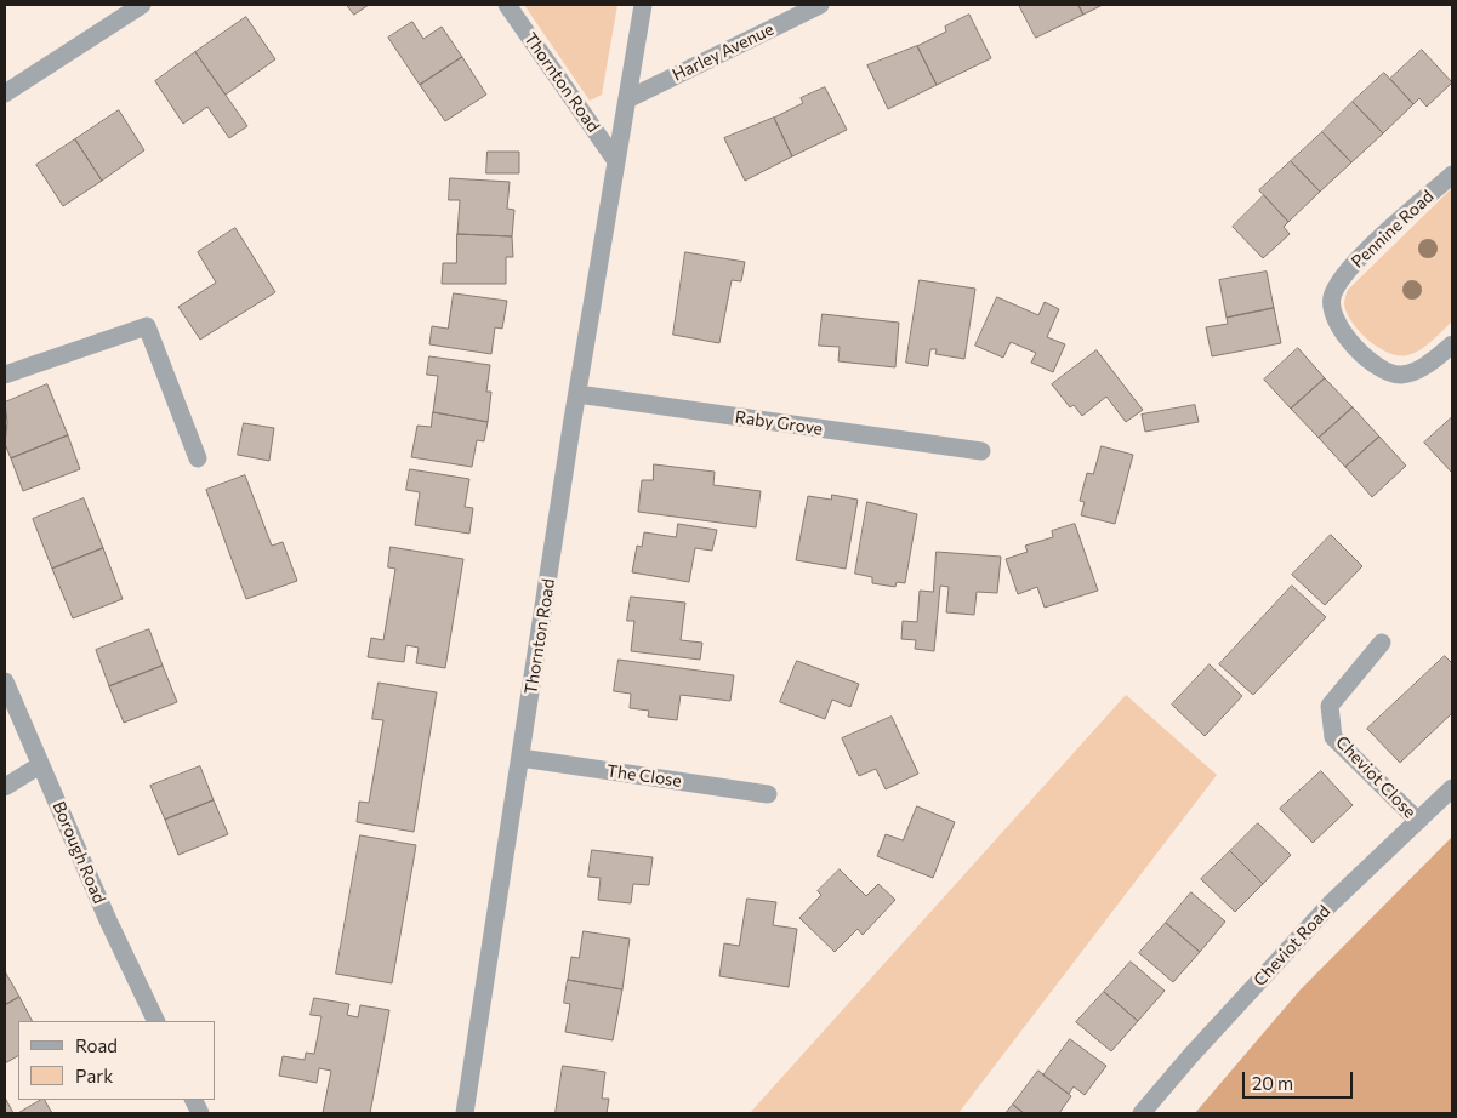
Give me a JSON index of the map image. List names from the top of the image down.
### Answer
{
  "streets": {
    "street": [
      "Harley Avenue",
      "Thornton Road",
      "Pennine Road",
      "Raby Grove",
      "The Close",
      "Cheviot Close",
      "Borough Road",
      "Cheviot Road"
    ]
  },
  "crossings": [
    ["Harley Avenue", "Thornton Road"],
    ["Thornton Road", "Raby Grove"],
    ["Thornton Road", "The Close"],
    ["Cheviot Close", "Cheviot Road"]
  ],
  "legend": ["Road", "Park"],
  "scale_bar": "20 m"
}
